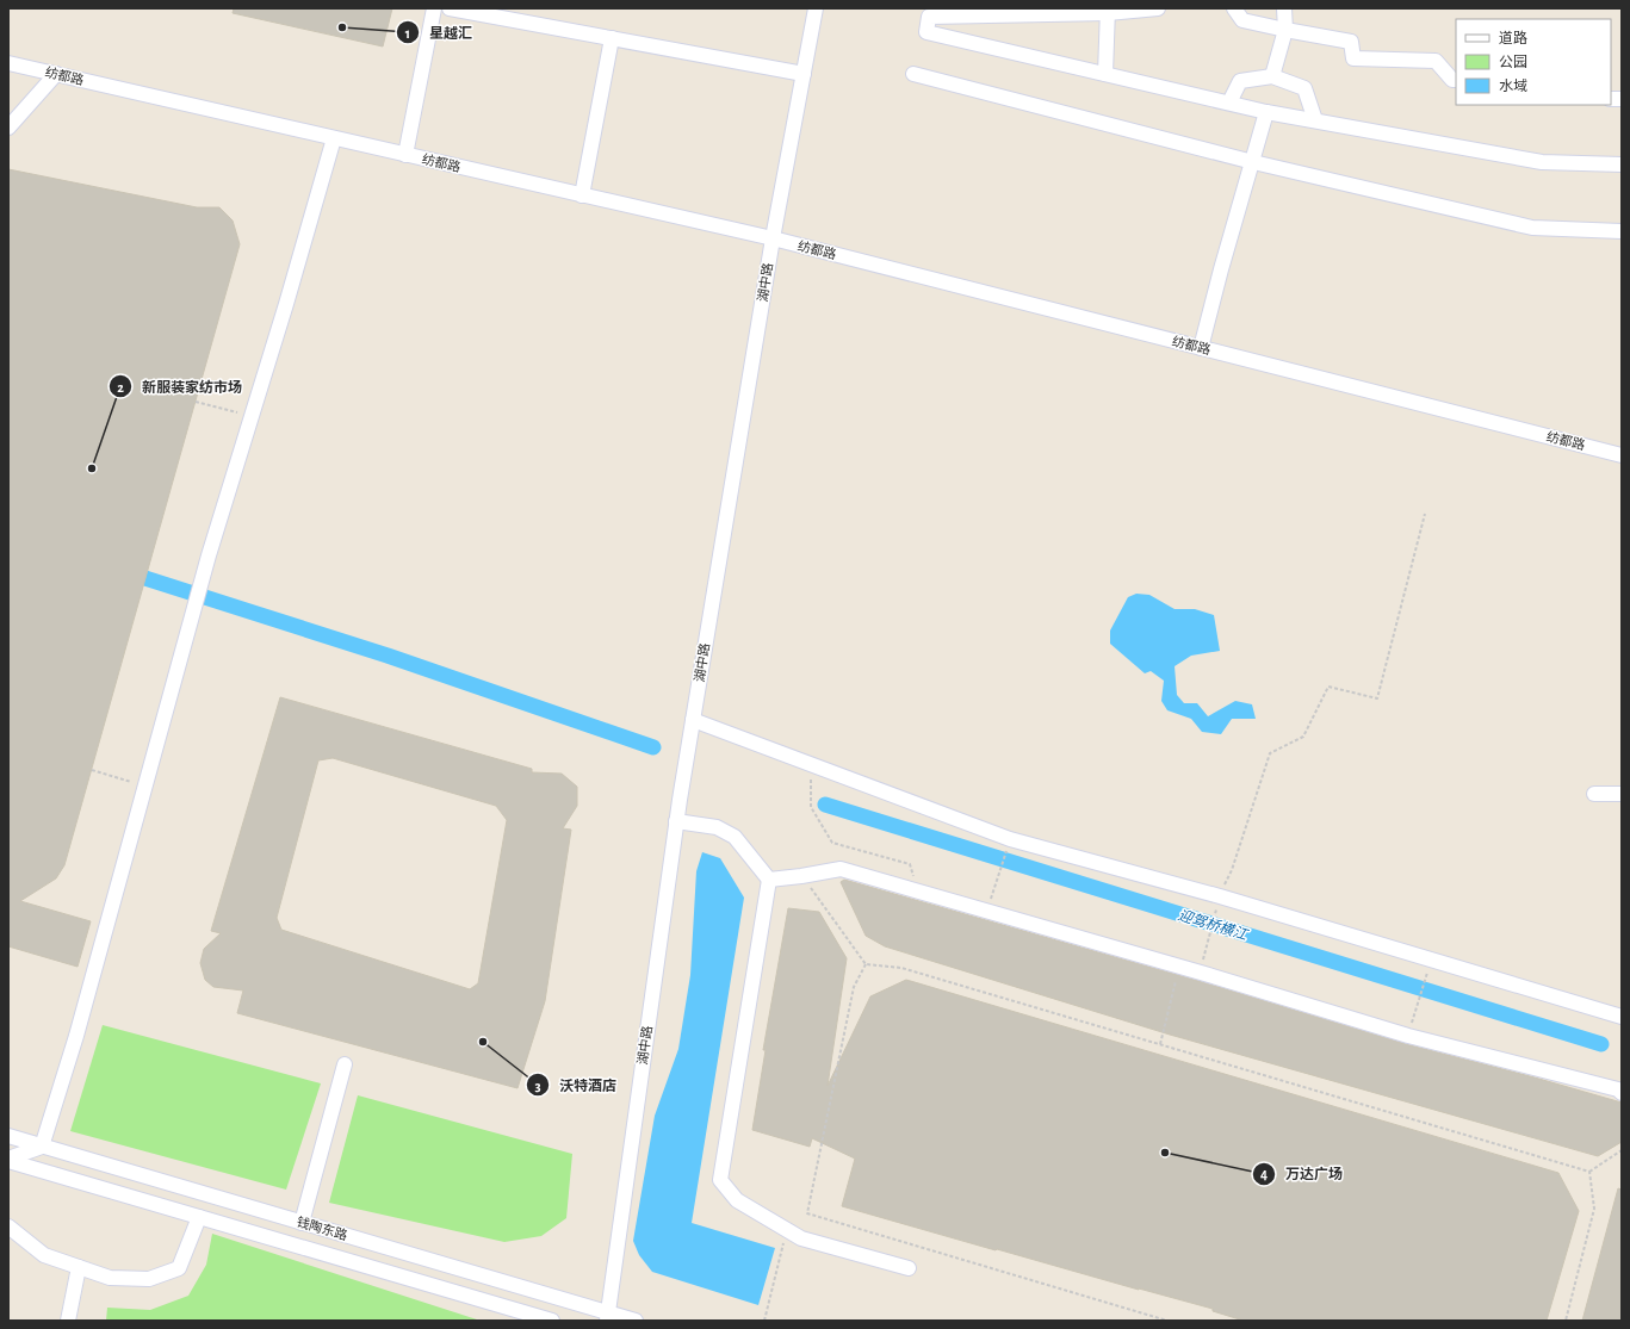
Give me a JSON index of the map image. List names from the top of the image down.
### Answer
{
  "streets": {
    "street": ["纺都路", "湖中路", "钱陶东路"]
  },
  "crossings": [
    ["纺都路", "湖中路"],
    ["湖中路", "钱陶东路"]
  ],
  "water": ["迎驾桥横江"],
  "places": [
    "星越汇",
    "新服装家纺市场",
    "沃特酒店",
    "万达广场"
  ],
  "legend": ["道路", "公园", "水域"]
}
